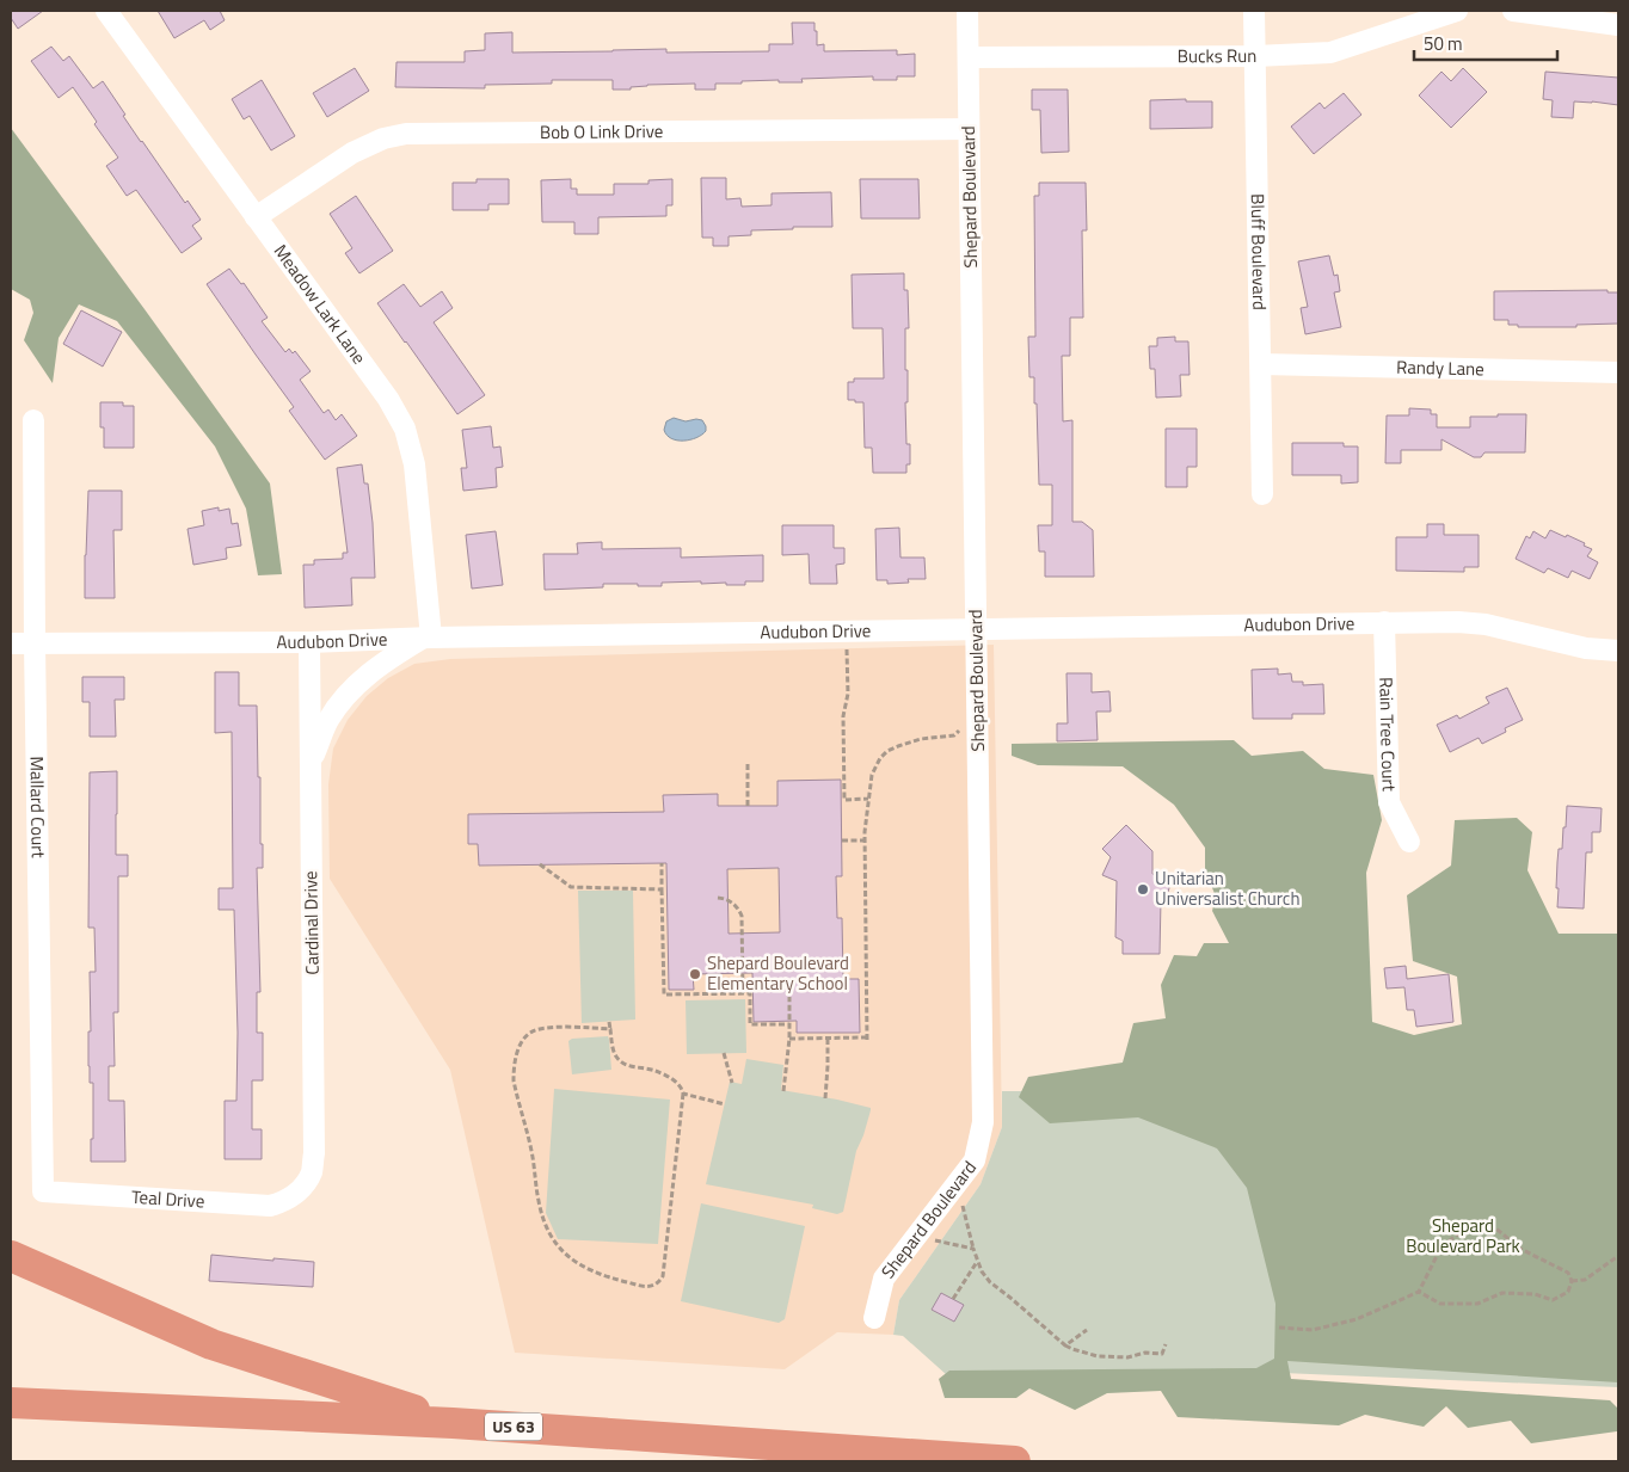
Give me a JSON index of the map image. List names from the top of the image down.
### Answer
{
  "streets": {
    "highway": ["US 63"],
    "street": [
      "Bucks Run",
      "Bob O Link Drive",
      "Shepard Boulevard",
      "Bluff Boulevard",
      "Meadow Lark Lane",
      "Randy Lane",
      "Audubon Drive",
      "Rain Tree Court",
      "Mallard Court",
      "Cardinal Drive",
      "Teal Drive"
    ]
  },
  "crossings": [
    ["Bucks Run", "Shepard Boulevard"],
    ["Bucks Run", "Bluff Boulevard"],
    ["Bob O Link Drive", "Shepard Boulevard"],
    ["Bob O Link Drive", "Meadow Lark Lane"],
    ["Shepard Boulevard", "Audubon Drive"],
    ["Bluff Boulevard", "Randy Lane"],
    ["Meadow Lark Lane", "Audubon Drive"],
    ["Audubon Drive", "Rain Tree Court"],
    ["Audubon Drive", "Mallard Court"],
    ["Audubon Drive", "Cardinal Drive"],
    ["Mallard Court", "Teal Drive"],
    ["Cardinal Drive", "Teal Drive"]
  ],
  "parks": ["Shepard Boulevard Park"],
  "places": ["Unitarian Universalist Church", "Shepard Boulevard Elementary School"],
  "scale_bar": "50 m"
}
